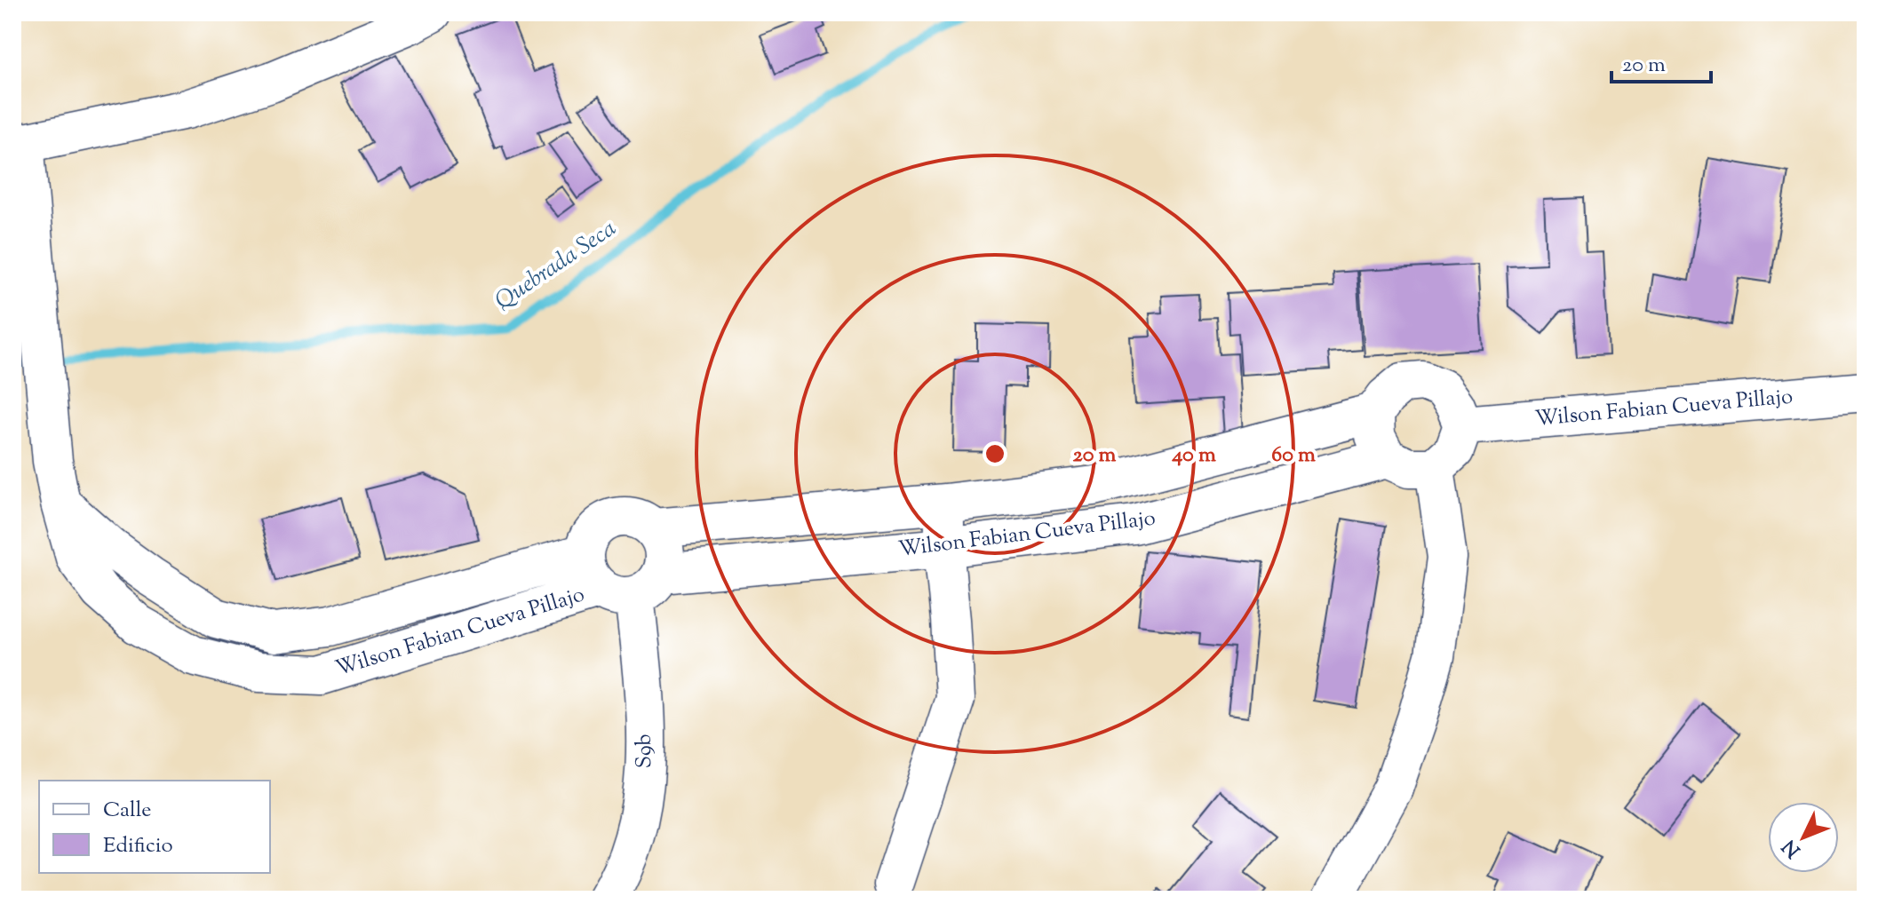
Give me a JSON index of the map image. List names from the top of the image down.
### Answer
{
  "streets": {
    "street": ["Wilson Fabian Cueva Pillajo", "S9b"]
  },
  "crossings": [
    ["Wilson Fabian Cueva Pillajo", "S9b"]
  ],
  "water": ["Quebrada Seca"],
  "legend": ["Calle", "Edificio"],
  "scale_bar": "20 m",
  "north": "bottom left",
  "rings": ["20 m", "40 m", "60 m"]
}
